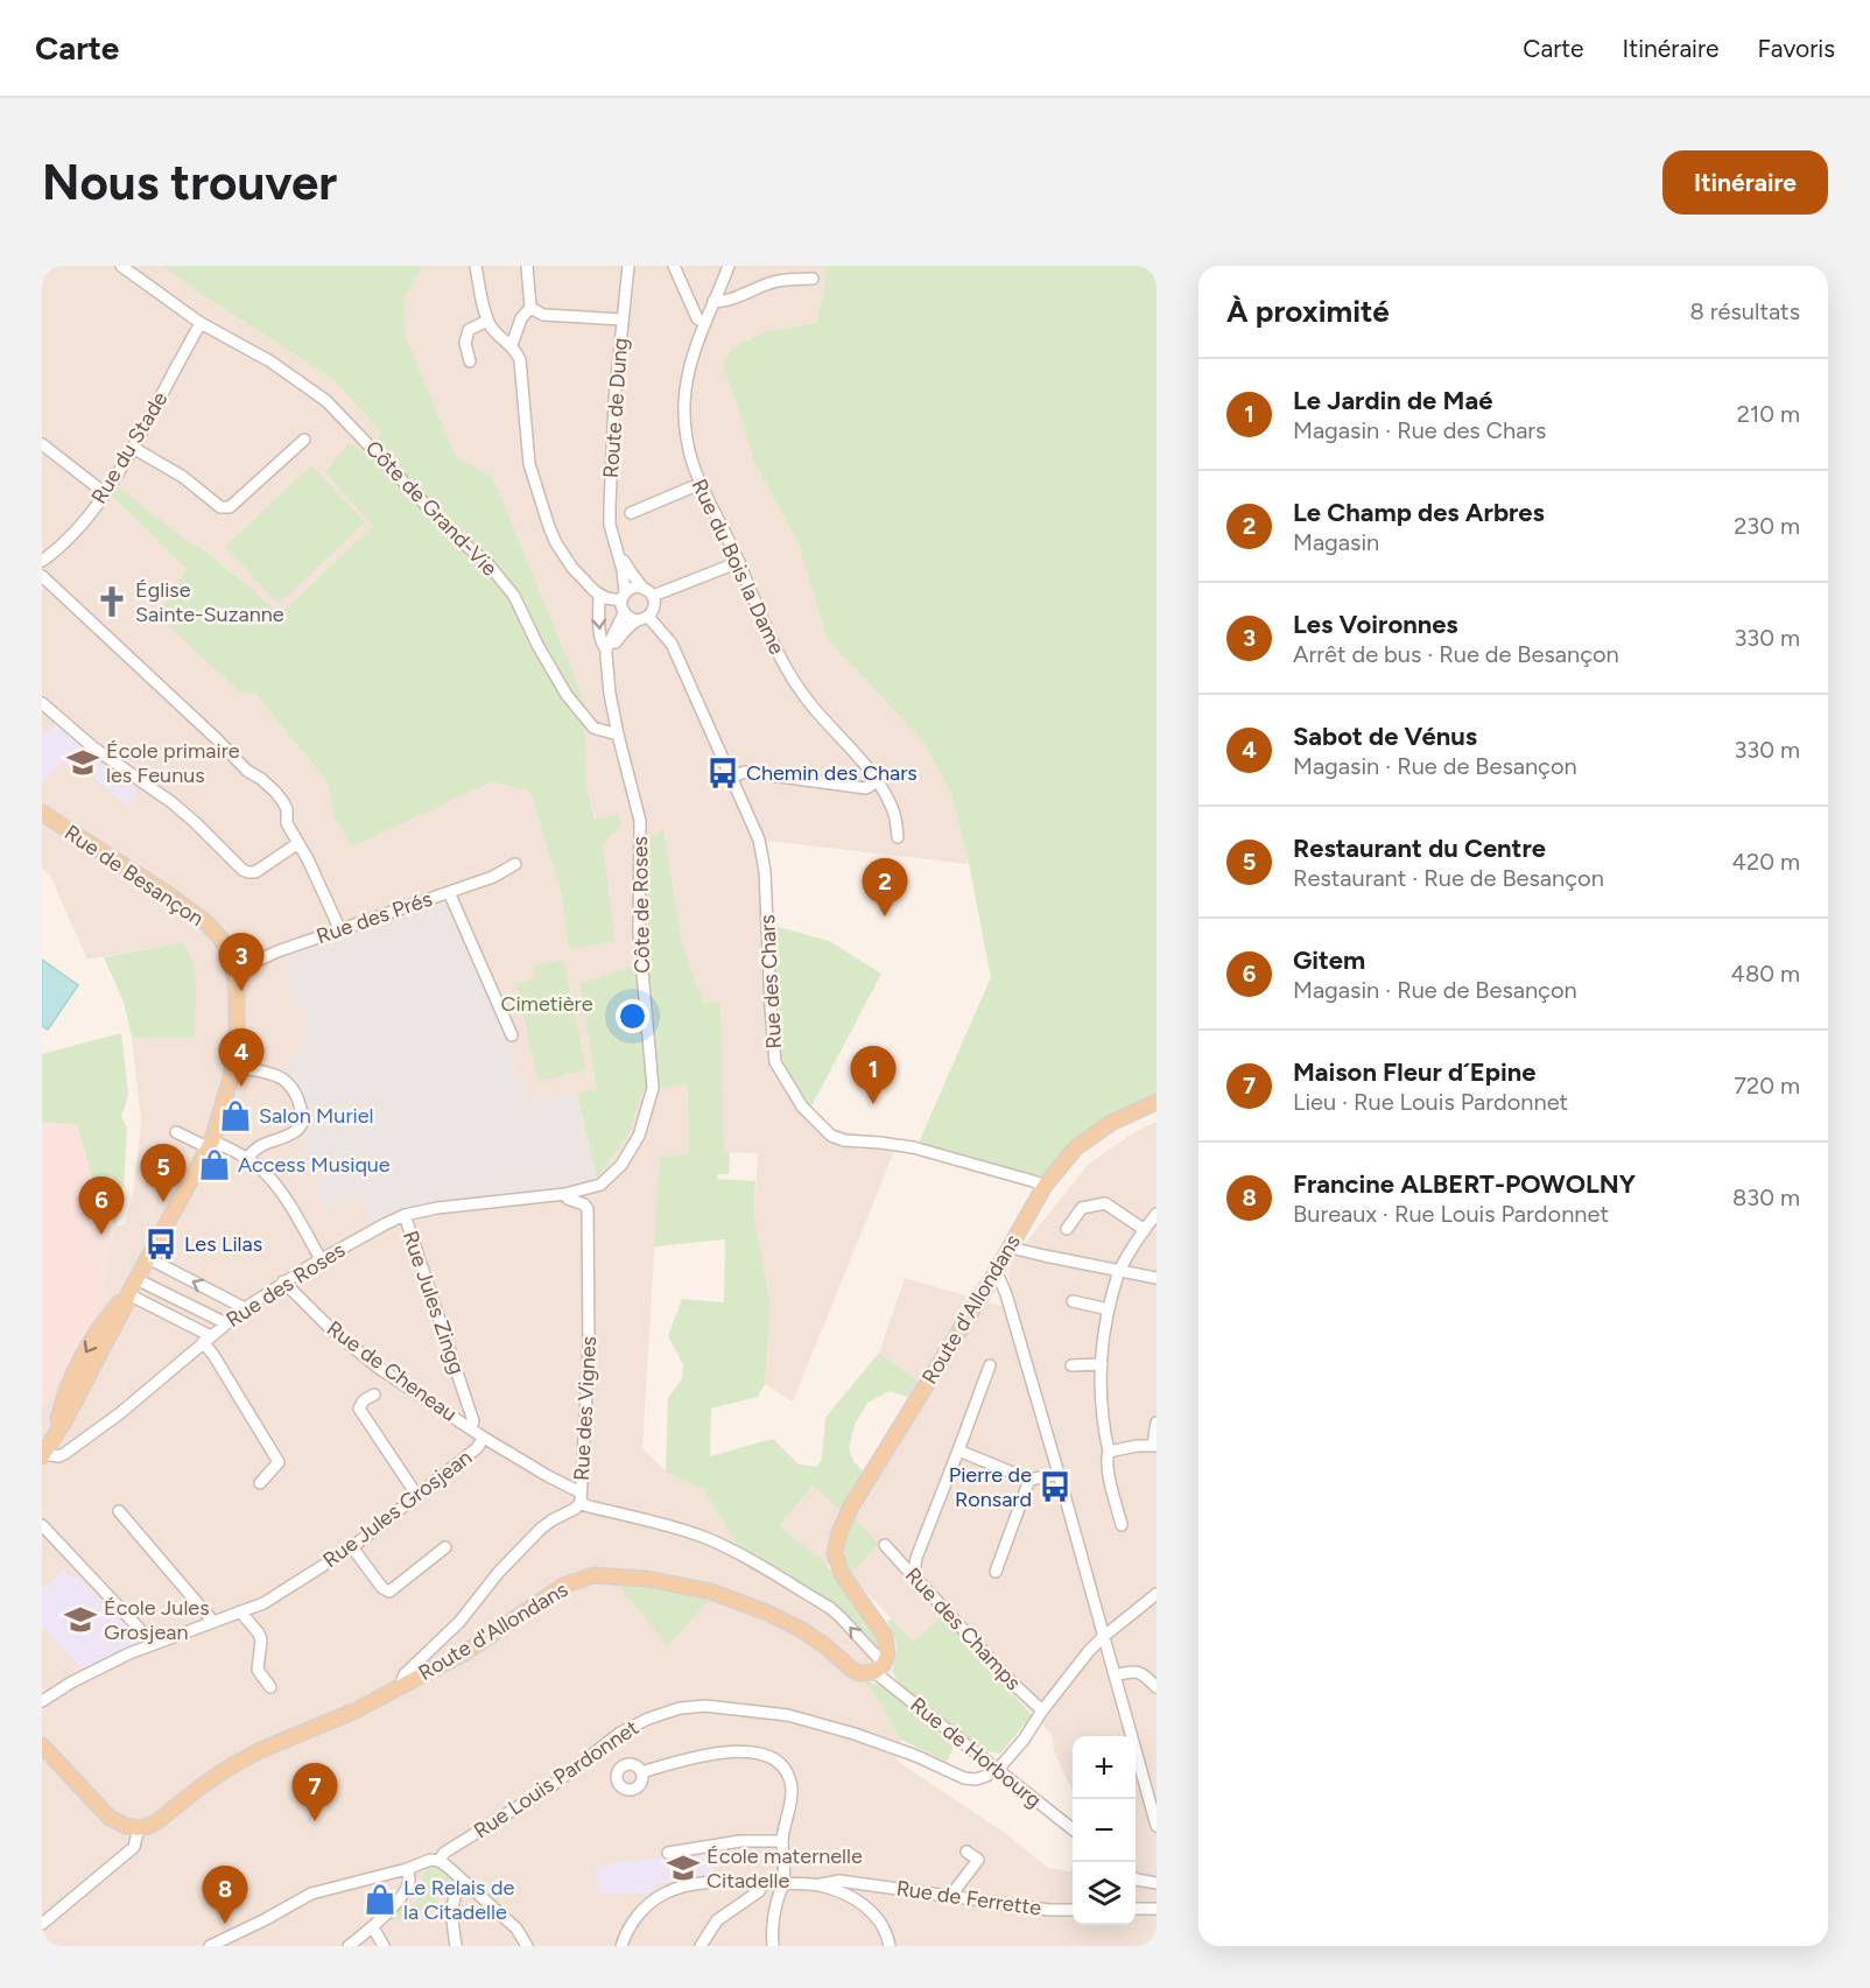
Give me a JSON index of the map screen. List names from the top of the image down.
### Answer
{
  "streets": {
    "main road": ["Rue de Besançon", "Route d'Allondans"],
    "street": [
      "Route de Dung",
      "Rue du Stade",
      "Côte de Grand-Vie",
      "Rue du Bois la Dame",
      "Côte de Roses",
      "Rue des Prés",
      "Rue des Chars",
      "Rue des Roses",
      "Rue Jules Zingg",
      "Rue de Cheneau",
      "Rue des Vignes",
      "Rue Jules Grosjean",
      "Rue des Champs",
      "Rue de Horbourg",
      "Rue Louis Pardonnet",
      "Rue de Ferrette"
    ]
  },
  "crossings": [
    ["Route de Dung", "Côte de Roses"],
    ["Route de Dung", "Rue des Chars"],
    ["Rue du Stade", "Côte de Grand-Vie"],
    ["Côte de Grand-Vie", "Côte de Roses"],
    ["Rue de Besançon", "Rue des Prés"],
    ["Rue de Besançon", "Rue des Roses"],
    ["Côte de Roses", "Rue des Chars"],
    ["Côte de Roses", "Rue des Roses"],
    ["Côte de Roses", "Rue des Vignes"],
    ["Rue des Chars", "Route d'Allondans"],
    ["Rue des Roses", "Rue Jules Zingg"],
    ["Rue des Roses", "Rue de Cheneau"],
    ["Rue des Roses", "Rue des Vignes"],
    ["Rue Jules Zingg", "Rue de Cheneau"],
    ["Route d'Allondans", "Rue des Vignes"],
    ["Route d'Allondans", "Rue de Horbourg"],
    ["Rue de Cheneau", "Rue des Vignes"],
    ["Rue de Cheneau", "Rue Jules Grosjean"],
    ["Rue de Cheneau", "Rue de Horbourg"],
    ["Rue de Horbourg", "Rue Louis Pardonnet"]
  ],
  "parks": ["Cimetière"],
  "places": {
    "church": ["Église Sainte-Suzanne"],
    "school or university": ["École primaire les Feunus", "École Jules Grosjean", "École maternelle Citadelle"],
    "bus stop": ["Chemin des Chars", "Les Lilas", "Pierre de Ronsard"],
    "shop": ["Salon Muriel", "Access Musique", "Le Relais de la Citadelle"]
  },
  "page": {
    "header": "Carte",
    "nav": ["Carte", "Itinéraire", "Favoris"],
    "buttons": "Itinéraire",
    "title": "Nous trouver",
    "heading": ["À proximité", "8 résultats"],
    "list": [
      {
        "mark": "1",
        "name": "Le Jardin de Maé",
        "note": "Magasin · Rue des Chars",
        "value": "210 m"
      },
      {
        "mark": "2",
        "name": "Le Champ des Arbres",
        "note": "Magasin",
        "value": "230 m"
      },
      {
        "mark": "3",
        "name": "Les Voironnes",
        "note": "Arrêt de bus · Rue de Besançon",
        "value": "330 m"
      },
      {
        "mark": "4",
        "name": "Sabot de Vénus",
        "note": "Magasin · Rue de Besançon",
        "value": "330 m"
      },
      {
        "mark": "5",
        "name": "Restaurant du Centre",
        "note": "Restaurant · Rue de Besançon",
        "value": "420 m"
      },
      {
        "mark": "6",
        "name": "Gitem",
        "note": "Magasin · Rue de Besançon",
        "value": "480 m"
      },
      {
        "mark": "7",
        "name": "Maison Fleur d´Epine",
        "note": "Lieu · Rue Louis Pardonnet",
        "value": "720 m"
      },
      {
        "mark": "8",
        "name": "Francine ALBERT-POWOLNY",
        "note": "Bureaux · Rue Louis Pardonnet",
        "value": "830 m"
      }
    ],
    "pins": [
      "2",
      "3",
      "4",
      "1",
      "5",
      "6",
      "7",
      "8"
    ],
    "map_buttons": ["+", "−"]
  }
}
